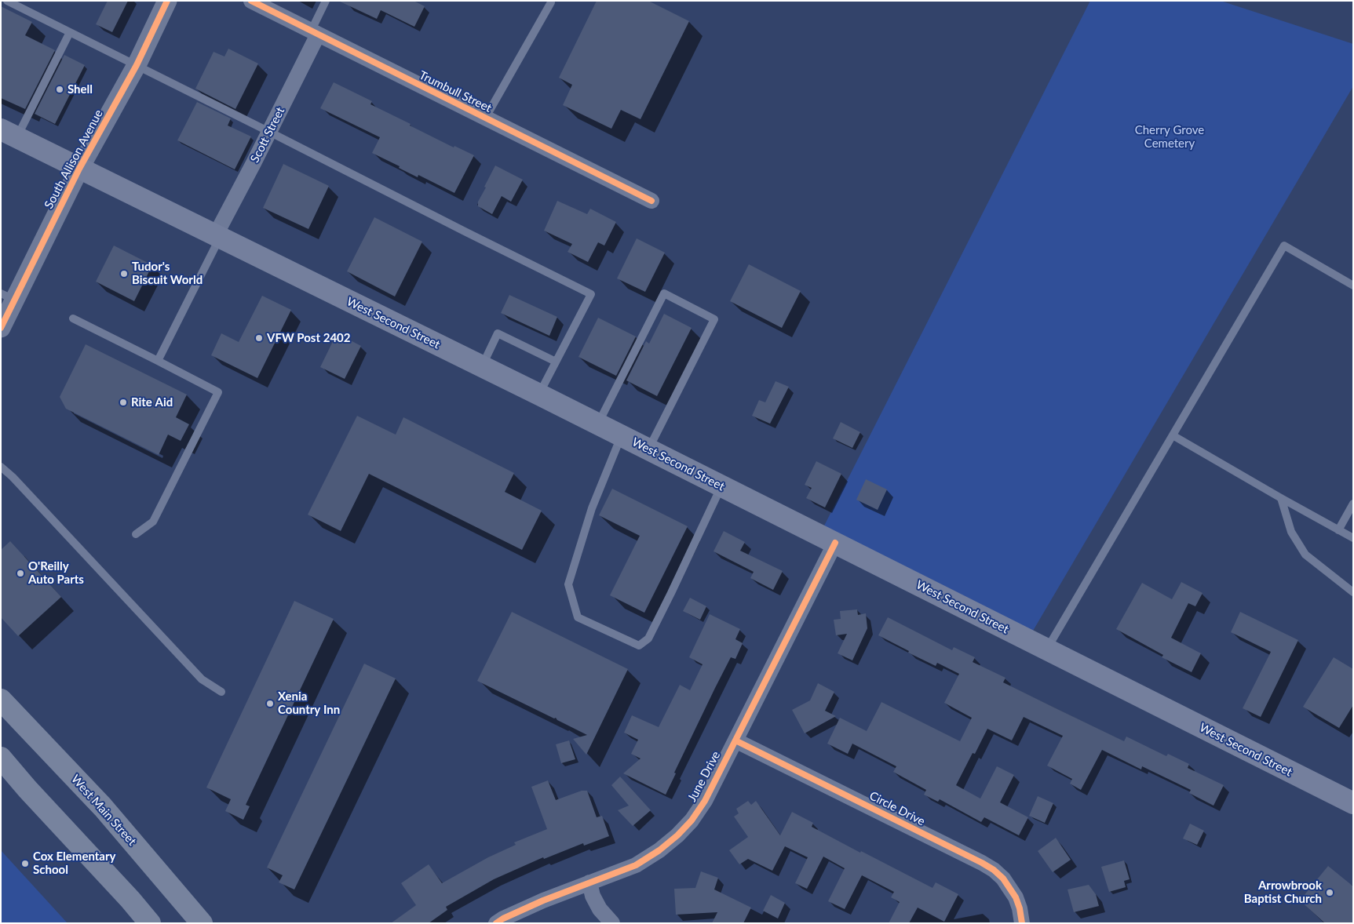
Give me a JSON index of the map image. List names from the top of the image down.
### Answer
{
  "streets": {
    "main road": ["West Second Street", "West Main Street"],
    "street": [
      "Trumbull Street",
      "Scott Street",
      "South Allison Avenue",
      "June Drive",
      "Circle Drive"
    ]
  },
  "crossings": [
    ["Trumbull Street", "Scott Street"],
    ["Scott Street", "West Second Street"],
    ["South Allison Avenue", "West Second Street"],
    ["West Second Street", "June Drive"],
    ["June Drive", "Circle Drive"]
  ],
  "parks": ["Cherry Grove Cemetery"],
  "places": [
    "Shell",
    "Tudor's Biscuit World",
    "VFW Post 2402",
    "Rite Aid",
    "O'Reilly Auto Parts",
    "Xenia Country Inn",
    "Cox Elementary School",
    "Arrowbrook Baptist Church"
  ]
}
